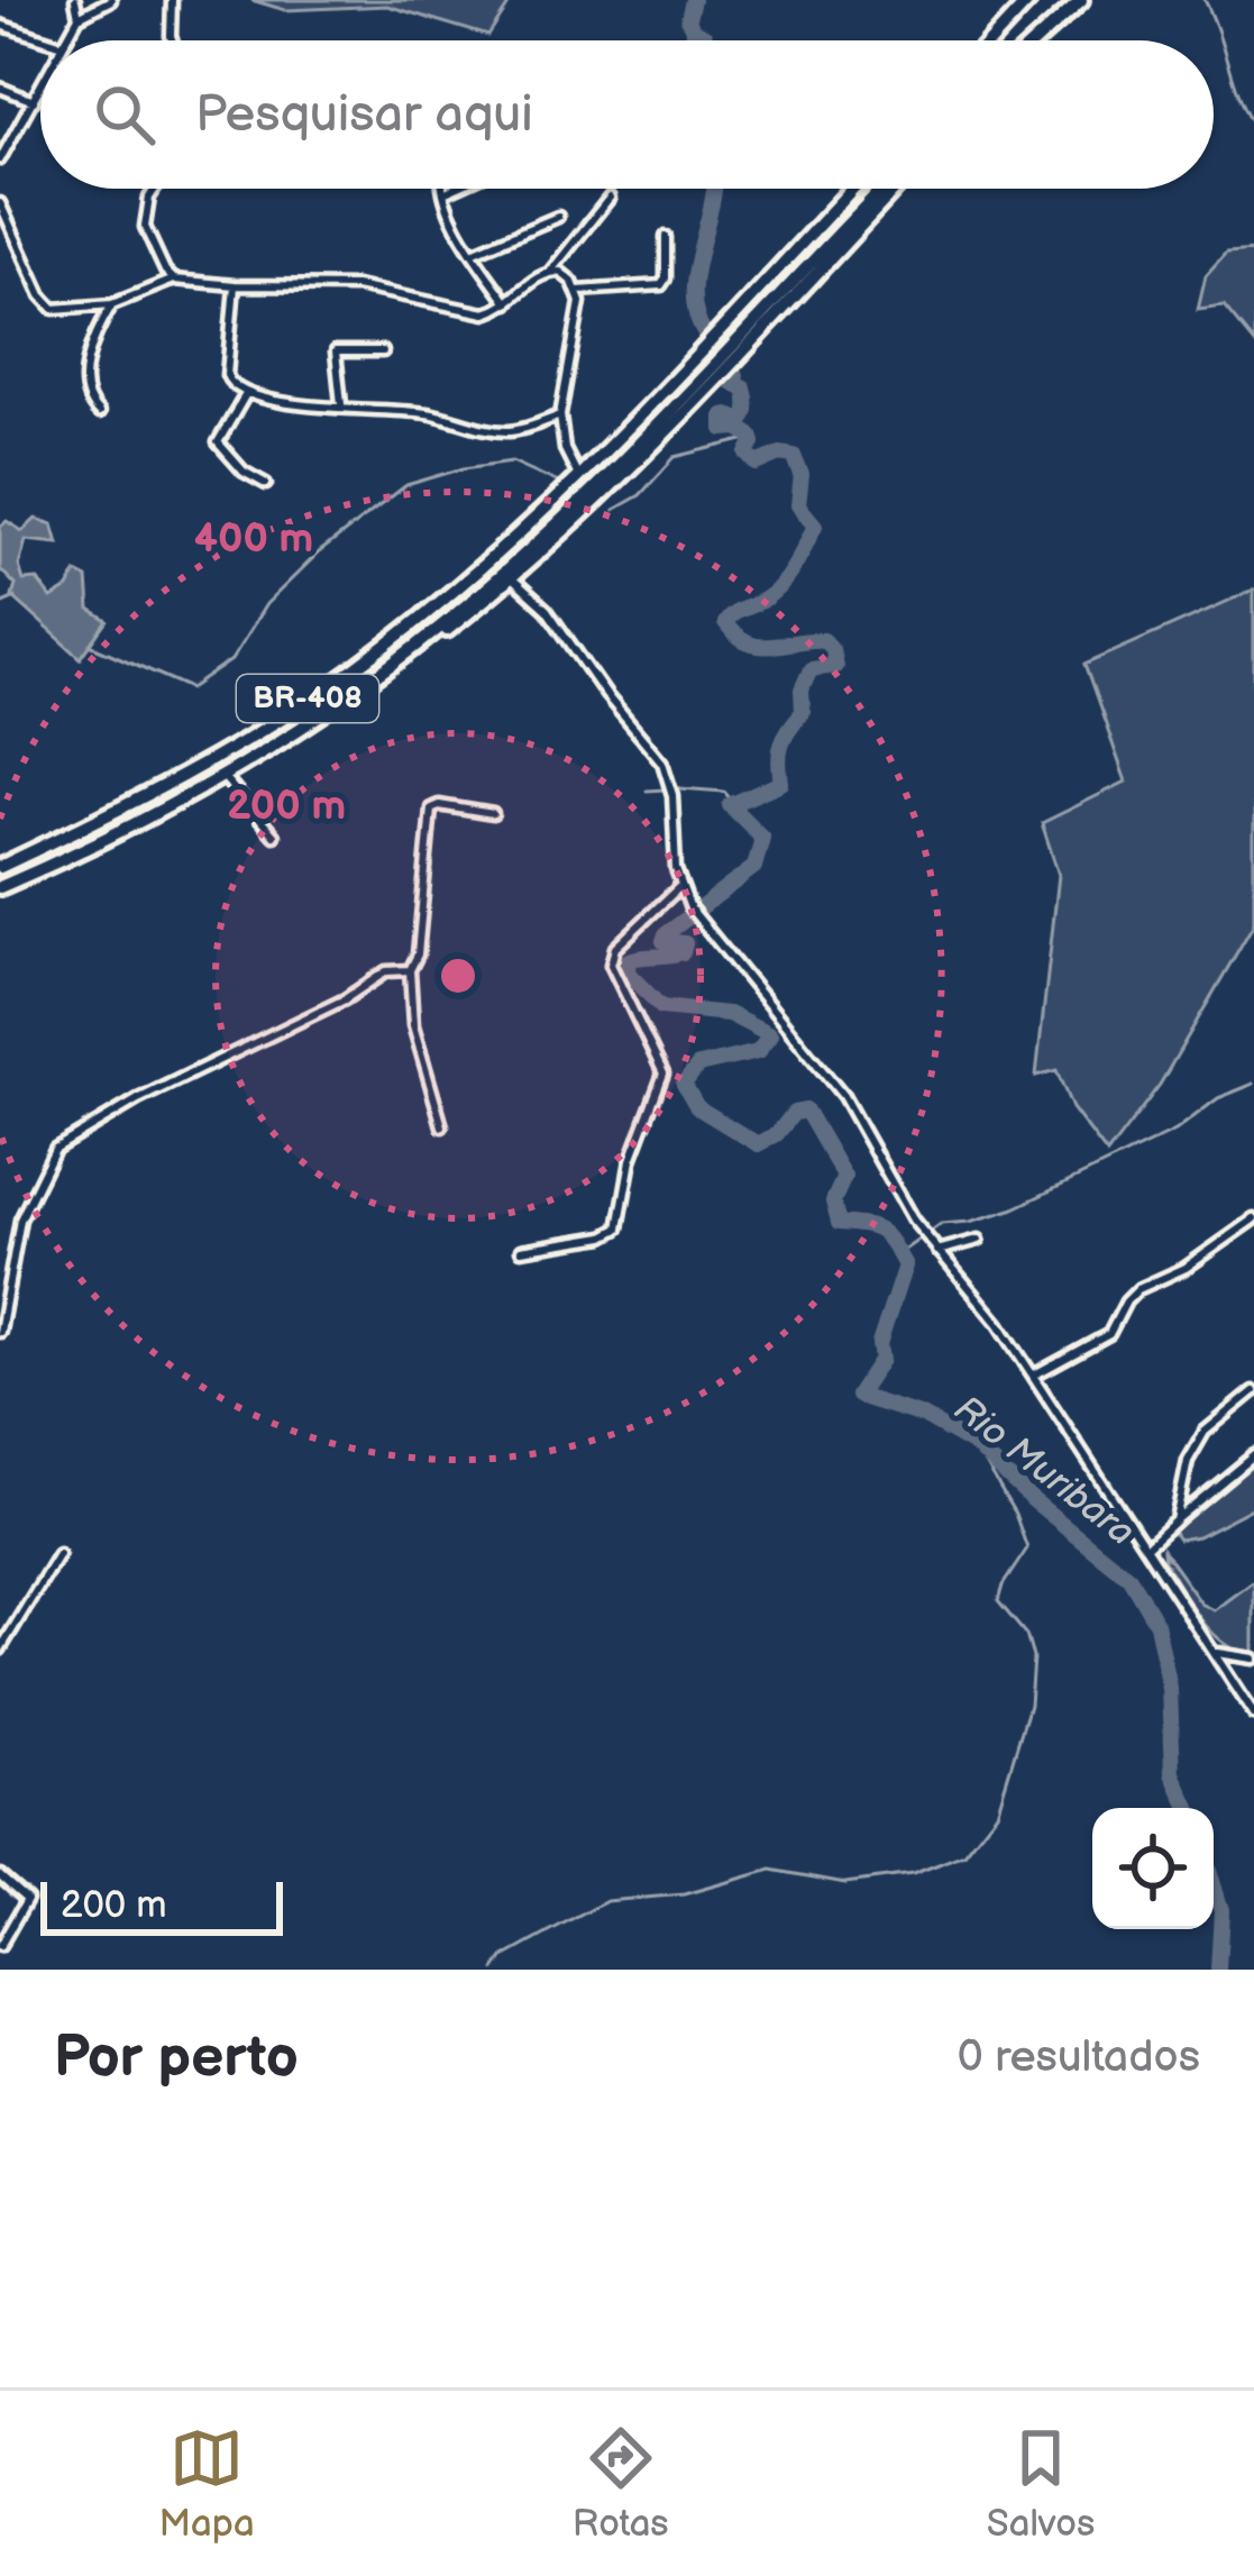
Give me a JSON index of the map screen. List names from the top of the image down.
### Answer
{
  "streets": {
    "highway": ["BR-408"]
  },
  "water": ["Rio Muribara"],
  "scale_bar": "200 m",
  "page": {
    "search": "Pesquisar aqui",
    "scale": "200 m",
    "heading": ["Por perto", "0 resultados"],
    "nav": ["Mapa", "Rotas", "Salvos"]
  },
  "rings": ["400 m", "200 m"]
}
